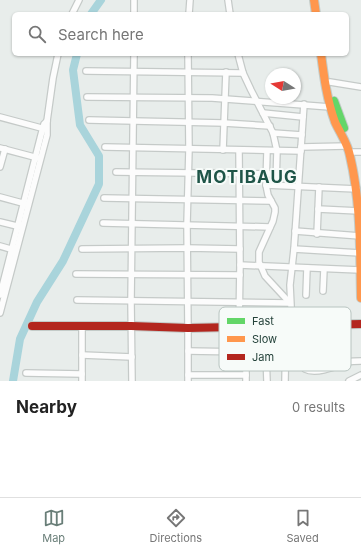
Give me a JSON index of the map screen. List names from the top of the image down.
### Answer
{
  "districts": ["MOTIBAUG"],
  "legend": ["Fast", "Slow", "Jam"],
  "north": "left",
  "page": {
    "search": "Search here",
    "heading": ["Nearby", "0 results"],
    "nav": ["Map", "Directions", "Saved"]
  }
}
